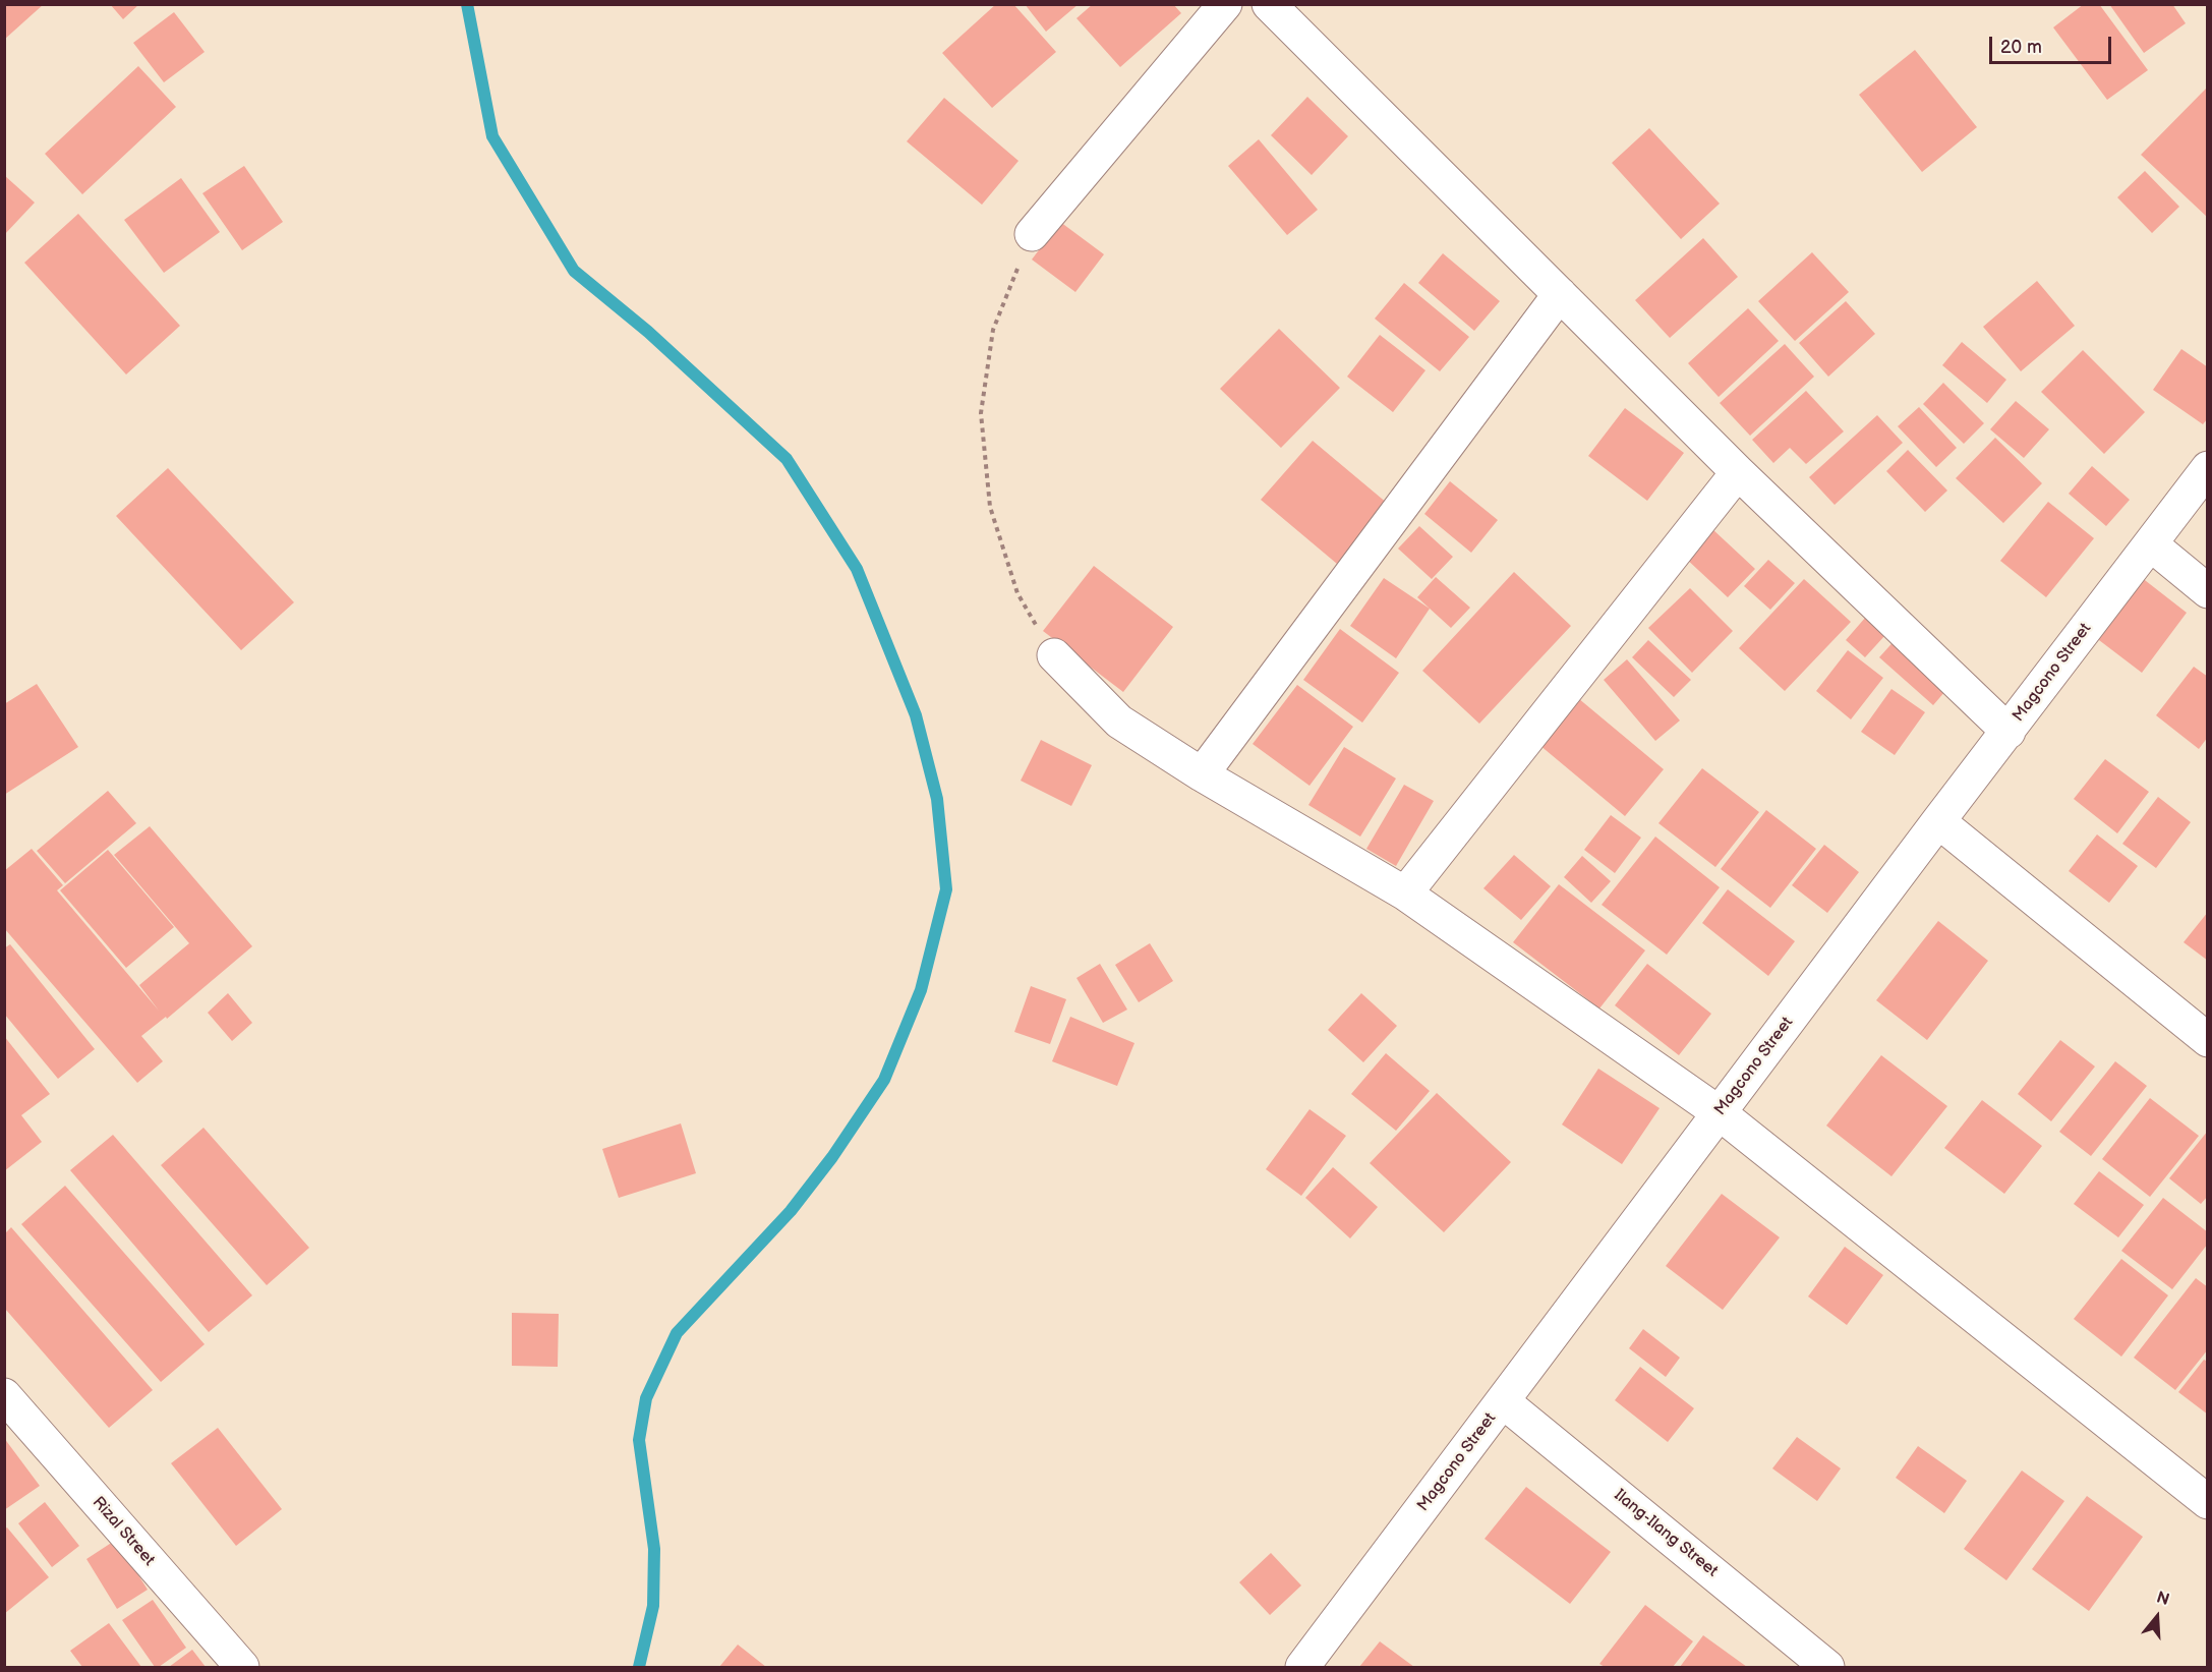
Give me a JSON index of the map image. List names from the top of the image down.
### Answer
{
  "streets": {
    "street": ["Magcono Street", "Rizal Street", "Ilang-Ilang Street"]
  },
  "crossings": [
    ["Magcono Street", "Ilang-Ilang Street"]
  ],
  "scale_bar": "20 m",
  "north": "top"
}
